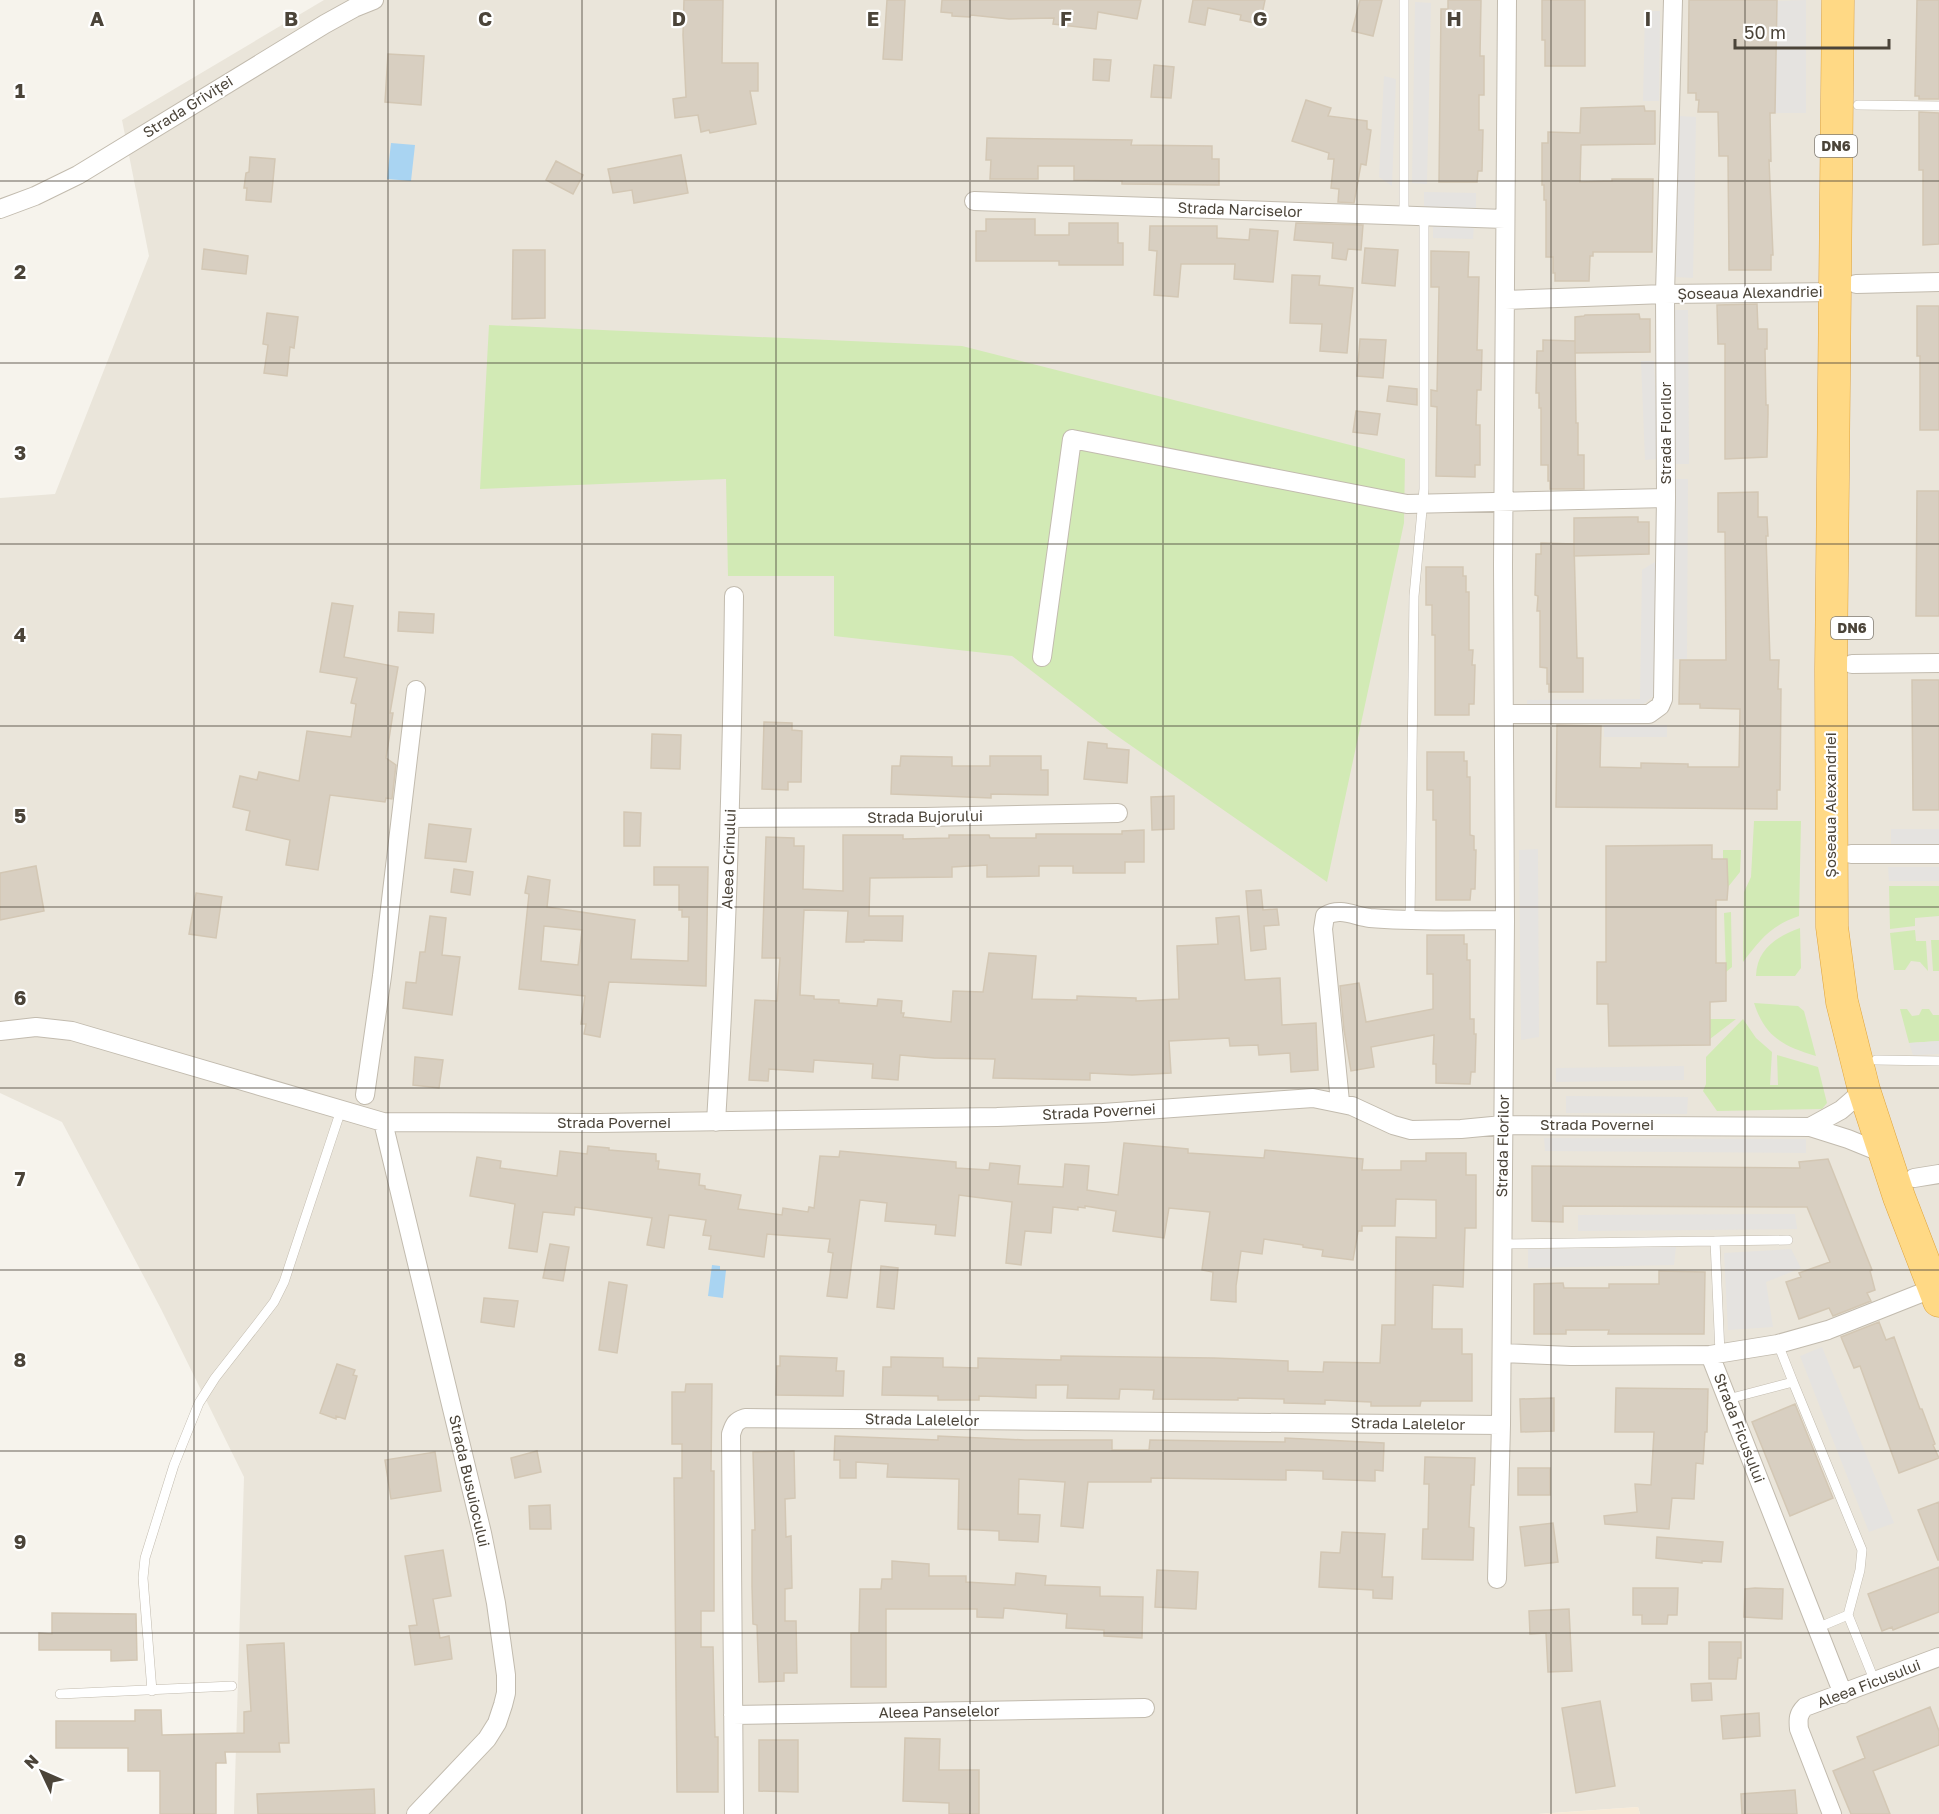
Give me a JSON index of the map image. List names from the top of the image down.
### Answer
{
  "streets": {
    "highway": ["DN6", "Șoseaua Alexandriei"],
    "street": [
      "Strada Griviței",
      "Strada Narciselor",
      "Strada Florilor",
      "Strada Bujorului",
      "Aleea Crinului",
      "Strada Povernei",
      "Strada Lalelelor",
      "Strada Ficusului",
      "Strada Busuiocului",
      "Aleea Ficusului",
      "Aleea Panselelor"
    ]
  },
  "crossings": [
    ["Strada Narciselor", "Strada Florilor"],
    ["Șoseaua Alexandriei", "Strada Florilor"],
    ["Strada Florilor", "Strada Povernei"],
    ["Strada Florilor", "Strada Lalelelor"],
    ["Strada Florilor", "Strada Ficusului"],
    ["Strada Bujorului", "Aleea Crinului"],
    ["Aleea Crinului", "Strada Povernei"],
    ["Strada Povernei", "Strada Busuiocului"],
    ["Strada Lalelelor", "Aleea Panselelor"],
    ["Strada Ficusului", "Aleea Ficusului"]
  ],
  "scale_bar": "50 m",
  "north": "top left",
  "grid": {
    "columns": [
      "A",
      "B",
      "C",
      "D",
      "E",
      "F",
      "G",
      "H",
      "I"
    ],
    "rows": [
      "1",
      "2",
      "3",
      "4",
      "5",
      "6",
      "7",
      "8",
      "9"
    ]
  }
}
